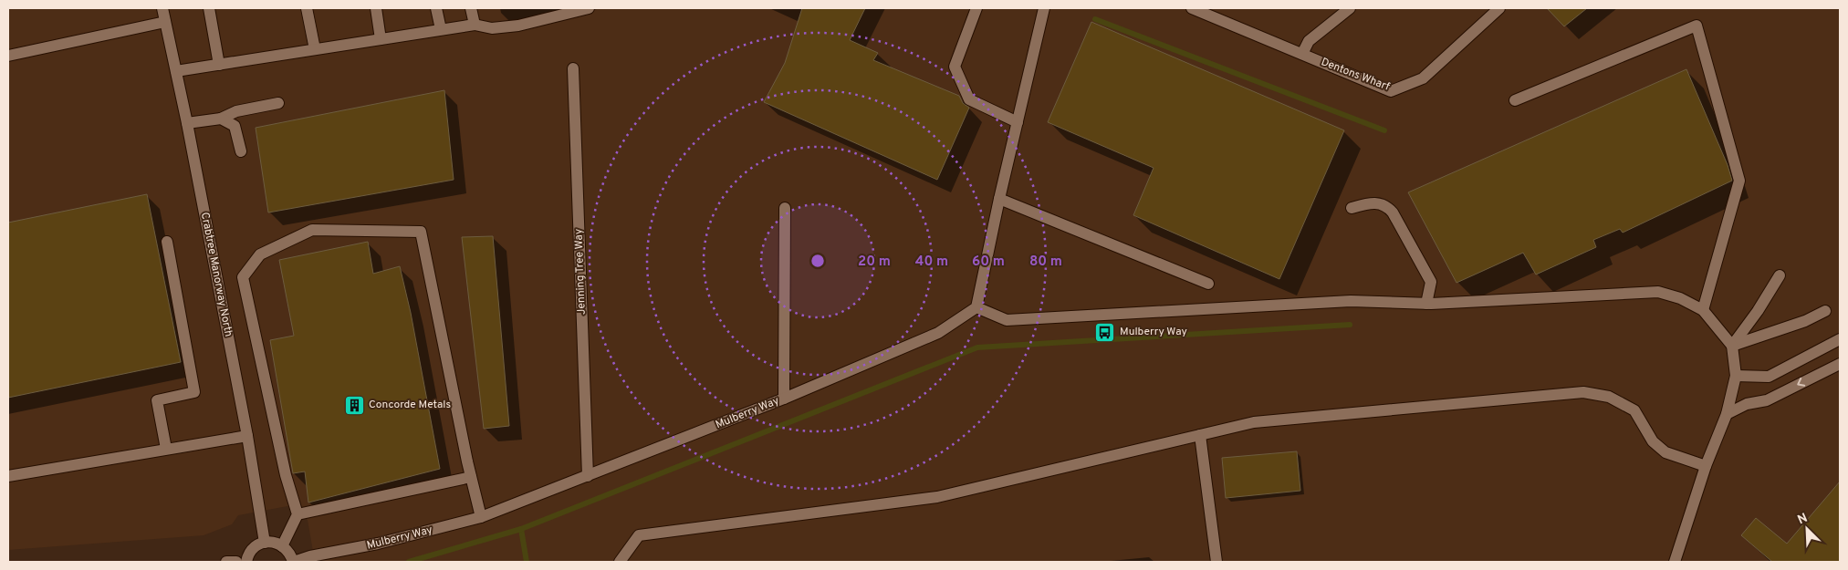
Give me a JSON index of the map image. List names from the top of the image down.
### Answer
{
  "streets": {
    "street": [
      "Dentons Wharf",
      "Jenning Tree Way",
      "Crabtree Manorway North",
      "Mulberry Way"
    ]
  },
  "crossings": [
    ["Jenning Tree Way", "Mulberry Way"]
  ],
  "places": {
    "bus stop": ["Mulberry Way"],
    "building": ["Concorde Metals"]
  },
  "north": "top left",
  "rings": [
    "20 m",
    "40 m",
    "60 m",
    "80 m"
  ]
}
